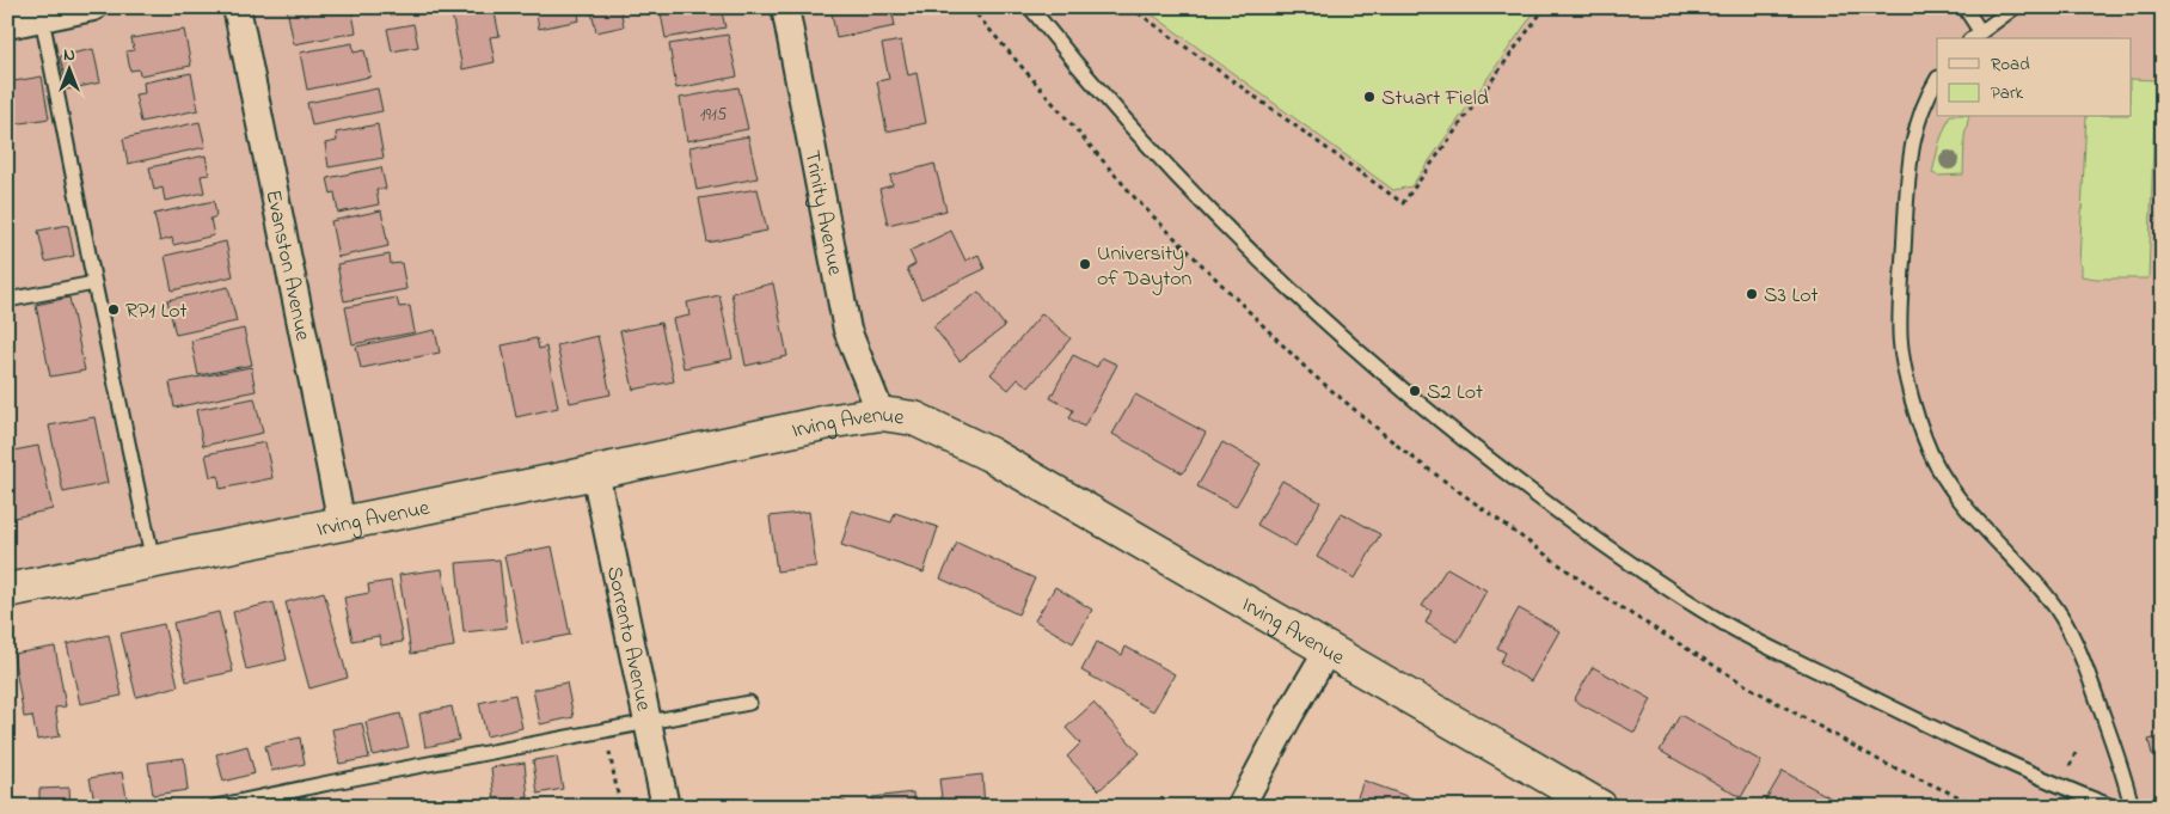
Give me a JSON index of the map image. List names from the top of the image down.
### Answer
{
  "streets": {
    "street": [
      "Trinity Avenue",
      "Evanston Avenue",
      "Irving Avenue",
      "Sorrento Avenue"
    ]
  },
  "crossings": [
    ["Trinity Avenue", "Irving Avenue"],
    ["Evanston Avenue", "Irving Avenue"],
    ["Irving Avenue", "Sorrento Avenue"]
  ],
  "places": [
    "Stuart Field",
    "University of Dayton",
    "S3 Lot",
    "RP1 Lot",
    "S2 Lot"
  ],
  "house_numbers": ["1915"],
  "legend": ["Road", "Park"],
  "north": "top"
}
